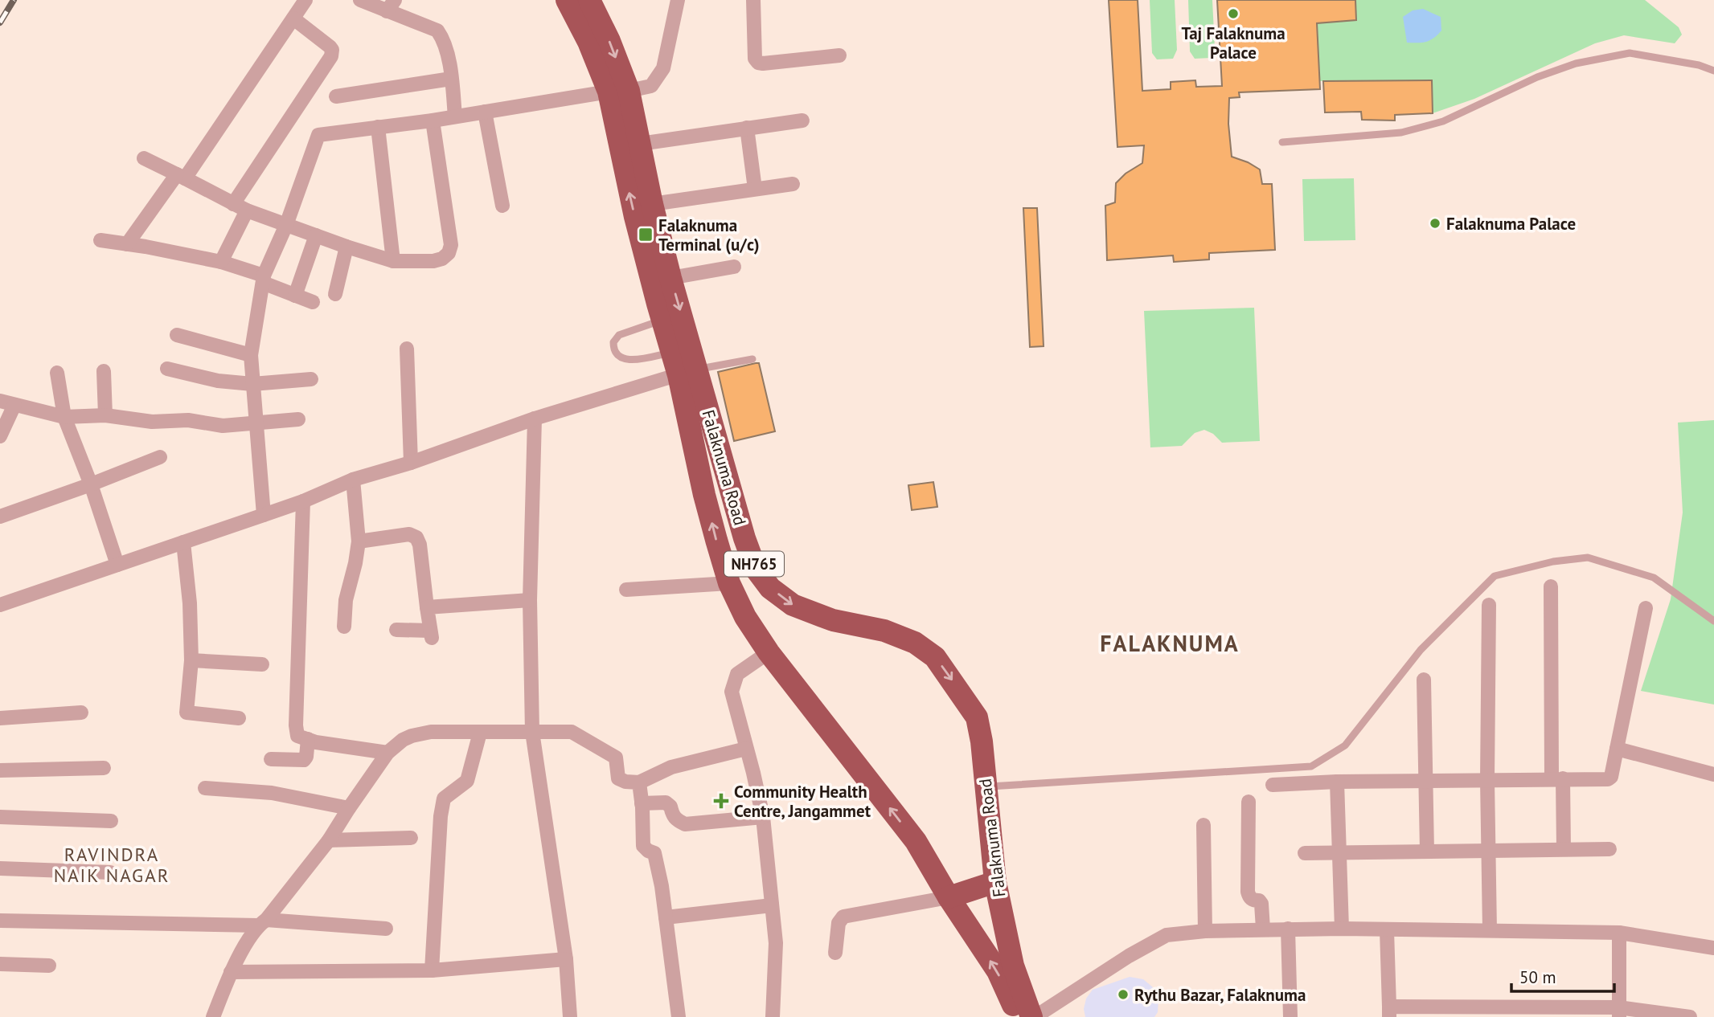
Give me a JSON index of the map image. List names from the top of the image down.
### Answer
{
  "streets": {
    "highway": ["Falaknuma Road", "NH765"]
  },
  "districts": ["FALAKNUMA", "RAVINDRA NAIK NAGAR"],
  "places": {
    "other": ["Taj Falaknuma Palace", "Falaknuma Palace", "Rythu Bazar, Falaknuma"],
    "transit": ["Falaknuma Terminal (u/c)"],
    "health": ["Community Health Centre, Jangammet"]
  },
  "scale_bar": "50 m"
}
